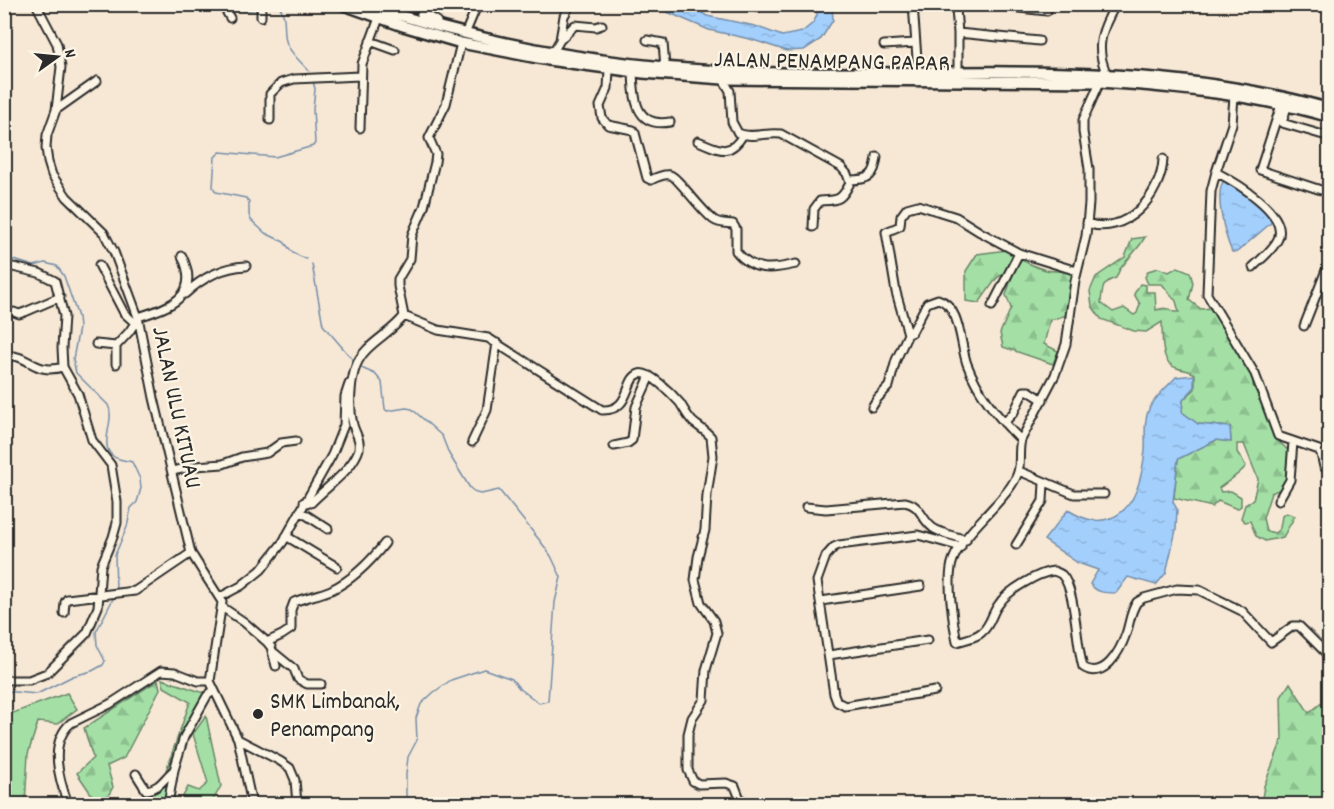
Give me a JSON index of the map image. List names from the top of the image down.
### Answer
{
  "streets": {
    "main road": ["JALAN PENAMPANG PAPAR"],
    "street": ["JALAN ULU KITUAU"]
  },
  "places": ["SMK Limbanak, Penampang"],
  "north": "right"
}
